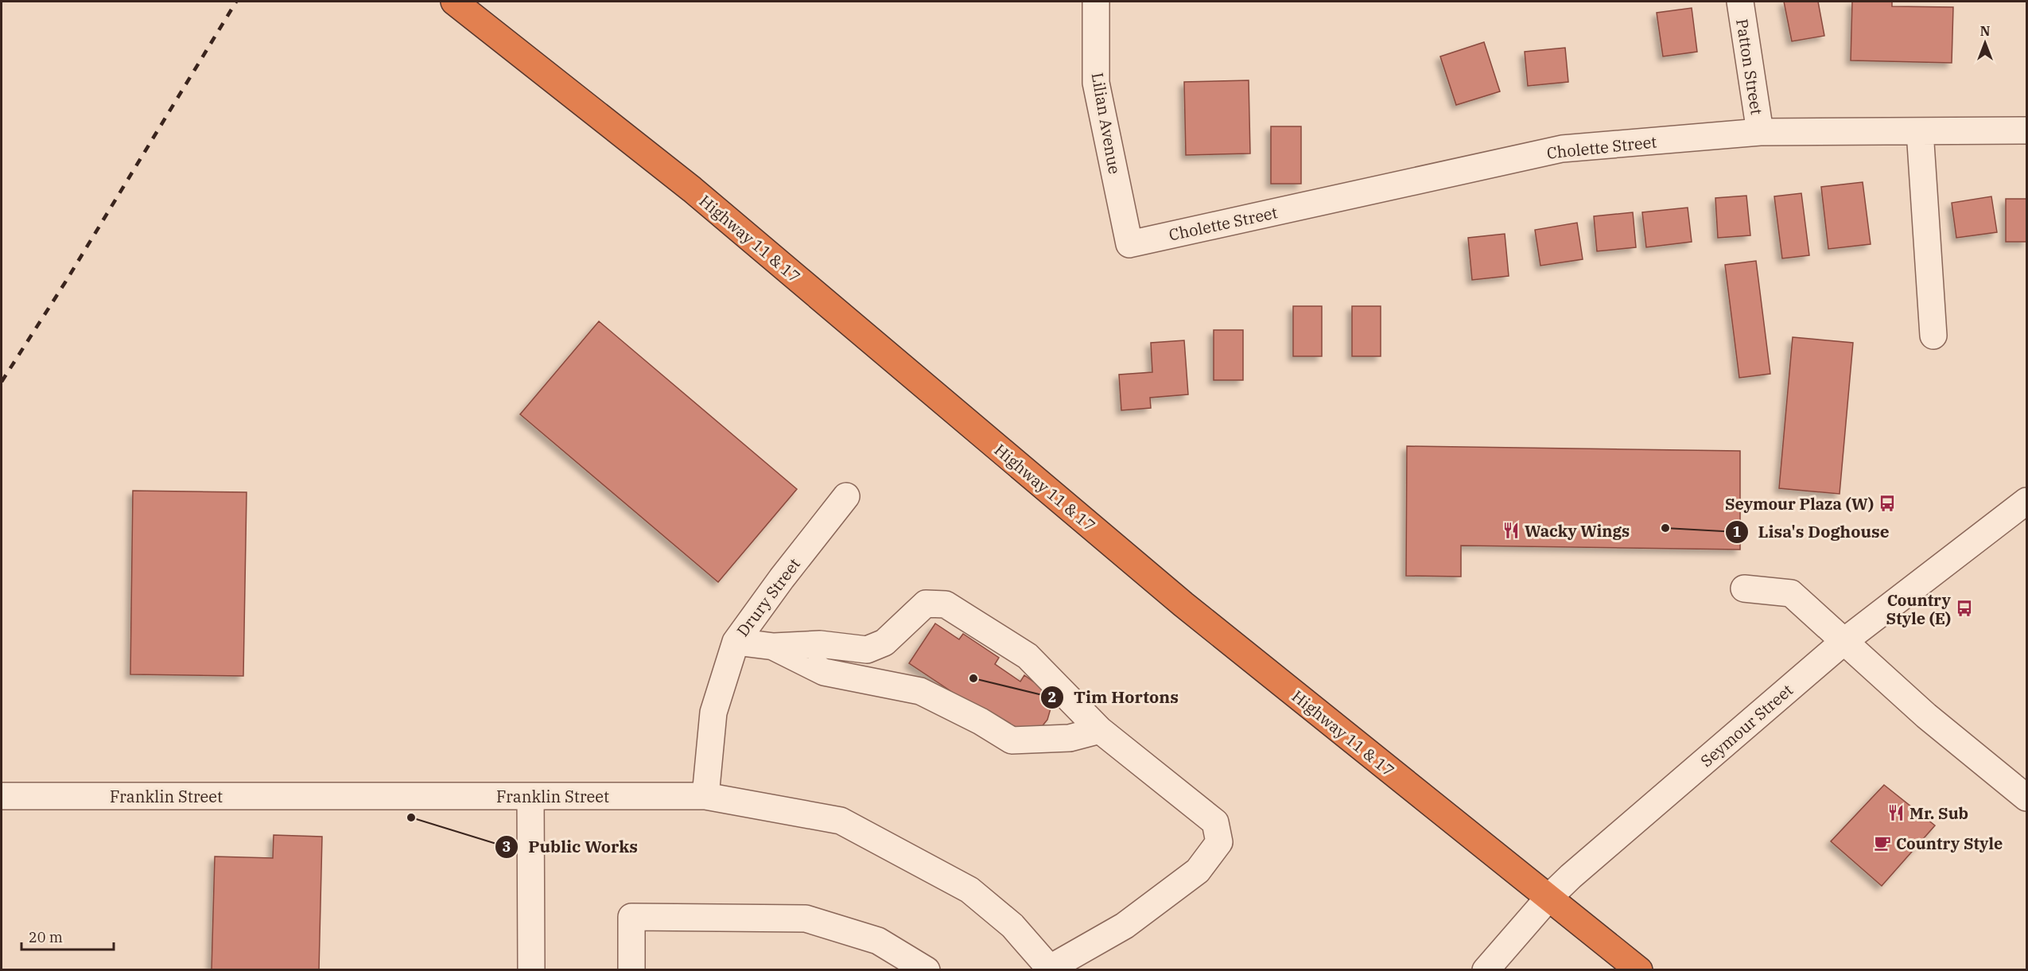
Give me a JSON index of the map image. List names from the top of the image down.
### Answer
{
  "streets": {
    "highway": ["Highway 11 & 17"],
    "street": [
      "Patton Street",
      "Lilian Avenue",
      "Cholette Street",
      "Drury Street",
      "Seymour Street",
      "Franklin Street"
    ]
  },
  "crossings": [
    ["Patton Street", "Cholette Street"],
    ["Lilian Avenue", "Cholette Street"],
    ["Highway 11 & 17", "Seymour Street"],
    ["Drury Street", "Franklin Street"]
  ],
  "places": {
    "bus stop": ["Seymour Plaza (W)", "Country Style (E)"],
    "other": ["Lisa's Doghouse", "Tim Hortons", "Public Works"],
    "restaurant": ["Wacky Wings", "Mr. Sub"],
    "cafe": ["Country Style"]
  },
  "scale_bar": "20 m",
  "north": "top"
}
